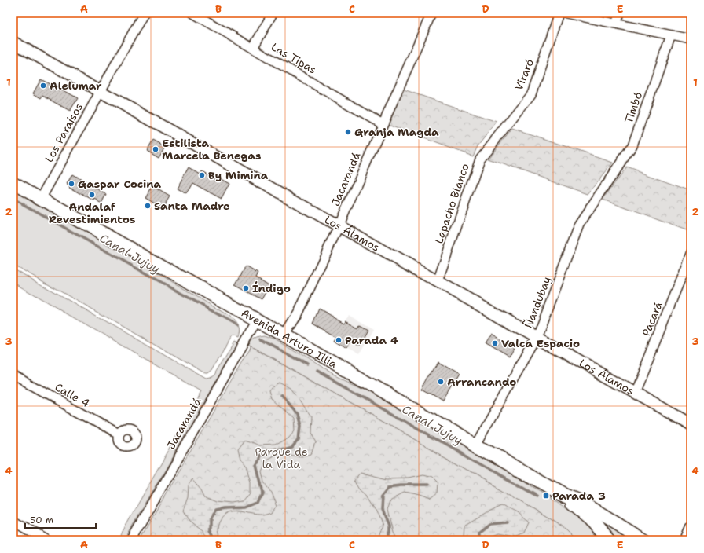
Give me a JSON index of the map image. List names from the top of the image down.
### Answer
{
  "streets": {
    "main road": ["Avenida Arturo Illia"],
    "street": [
      "Las Tipas",
      "Viraró",
      "Timbó",
      "Los Paraísos",
      "Jacarandá",
      "Lapacho Blanco",
      "Los Álamos",
      "Ñandubay",
      "Pacará",
      "Calle 4"
    ]
  },
  "crossings": [
    ["Las Tipas", "Jacarandá"],
    ["Viraró", "Lapacho Blanco"],
    ["Timbó", "Ñandubay"],
    ["Los Paraísos", "Los Álamos"],
    ["Los Paraísos", "Avenida Arturo Illia"],
    ["Jacarandá", "Los Álamos"],
    ["Jacarandá", "Avenida Arturo Illia"],
    ["Lapacho Blanco", "Los Álamos"],
    ["Los Álamos", "Ñandubay"],
    ["Los Álamos", "Pacará"],
    ["Ñandubay", "Avenida Arturo Illia"]
  ],
  "water": ["Canal Jujuy"],
  "parks": ["Parque de la Vida"],
  "places": {
    "other": [
      "Alelumar",
      "Granja Magda",
      "Estilista Marcela Benegas",
      "By Mimina",
      "Gaspar Cocina",
      "Andalaf Revestimientos",
      "Santa Madre",
      "Índigo",
      "Parada 4",
      "Valca Espacio",
      "Arrancando"
    ],
    "transit": ["Parada 3"]
  },
  "scale_bar": "50 m",
  "grid": {
    "columns": [
      "A",
      "B",
      "C",
      "D",
      "E"
    ],
    "rows": [
      "1",
      "2",
      "3",
      "4"
    ]
  }
}
